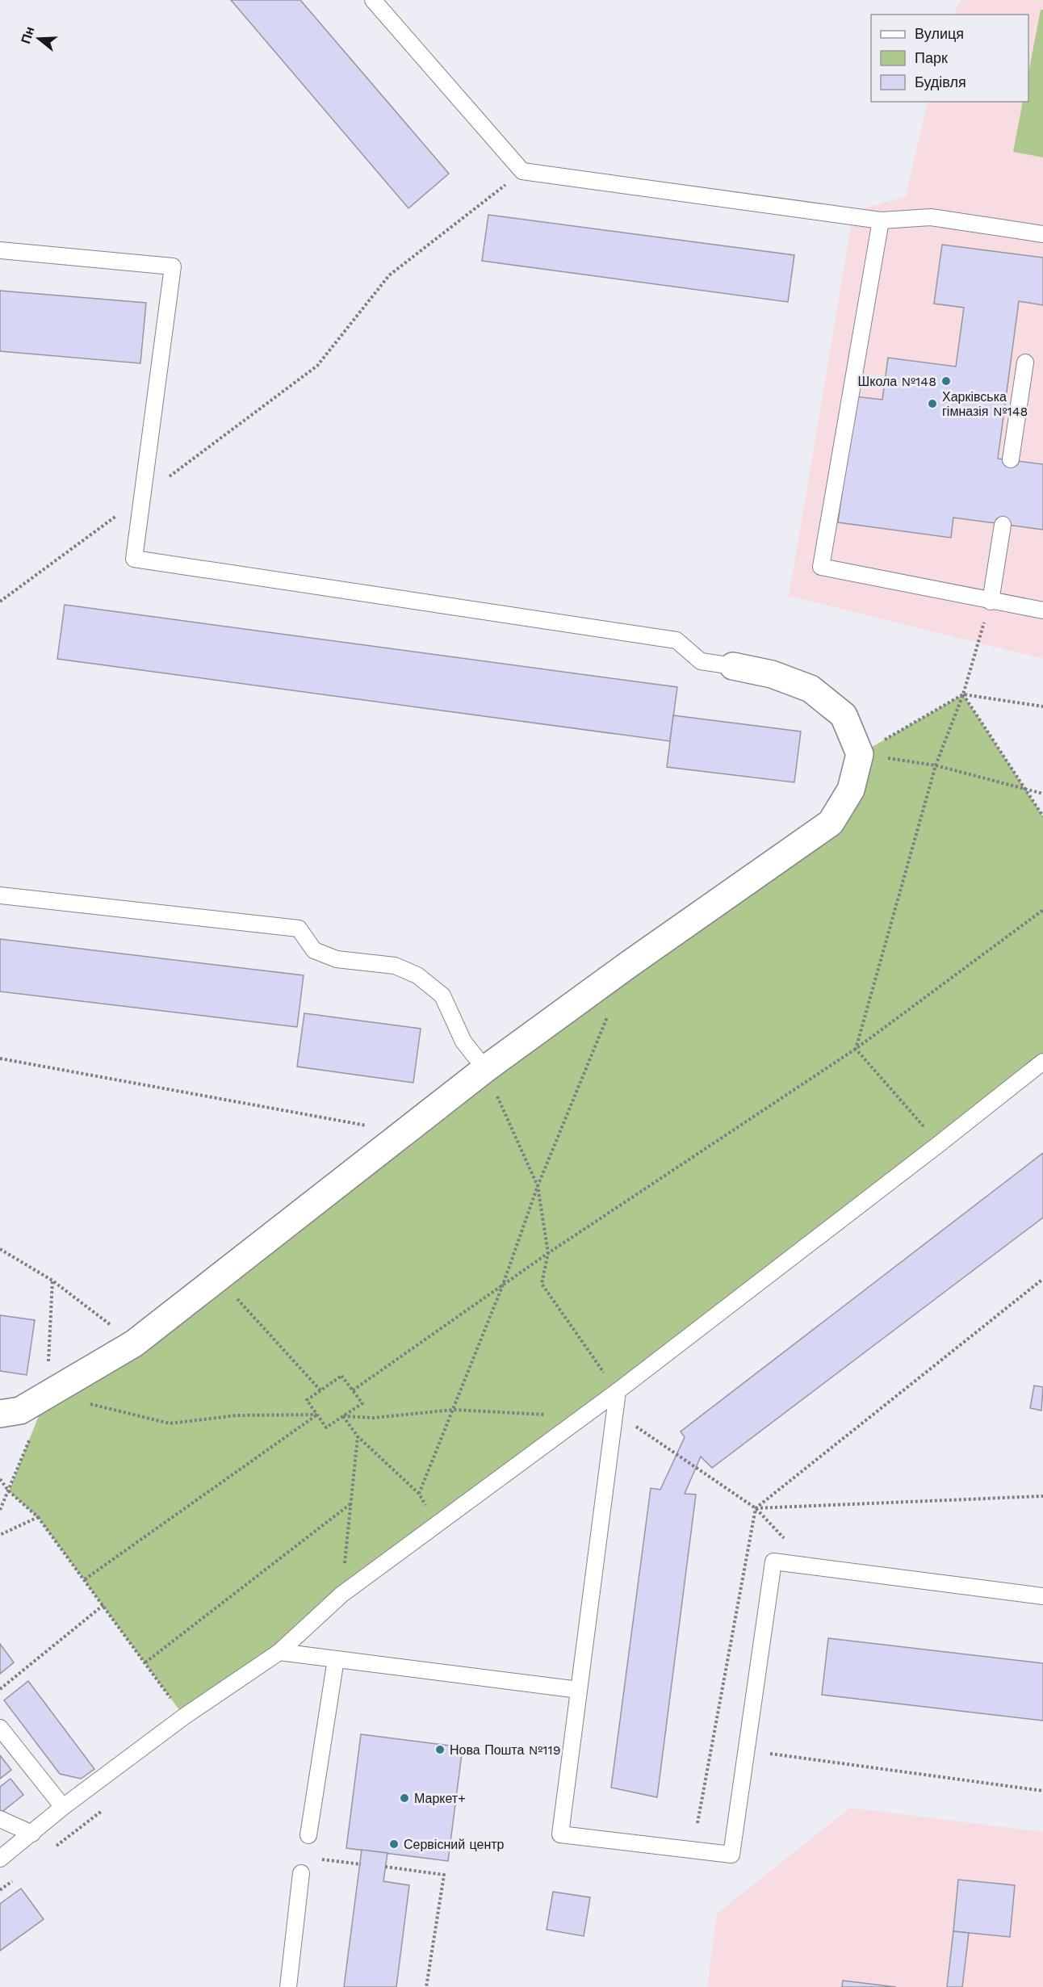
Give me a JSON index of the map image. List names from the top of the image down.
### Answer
{
  "places": [
    "Школа №148",
    "Харківська гімназія №148",
    "Нова Пошта №119",
    "Маркет+",
    "Сервісний центр"
  ],
  "legend": ["Вулиця", "Парк", "Будівля"],
  "north": "left"
}
